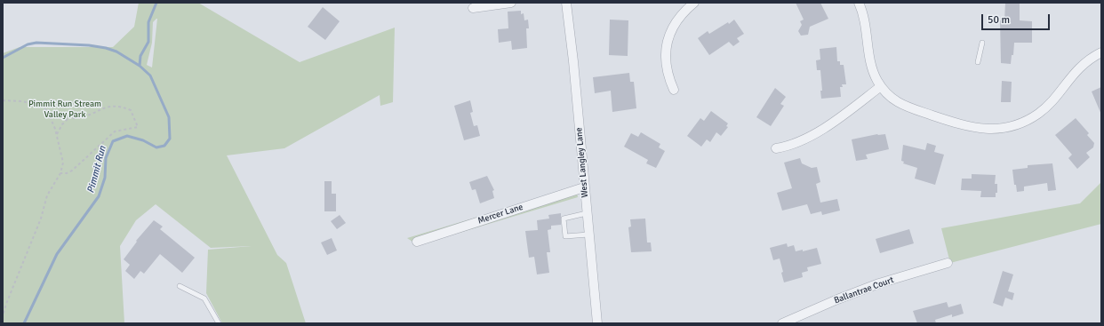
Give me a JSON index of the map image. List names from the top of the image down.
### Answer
{
  "streets": {
    "street": ["West Langley Lane", "Mercer Lane", "Ballantrae Court"]
  },
  "crossings": [
    ["West Langley Lane", "Mercer Lane"]
  ],
  "water": ["Pimmit Run"],
  "parks": ["Pimmit Run Stream Valley Park"],
  "scale_bar": "50 m"
}
